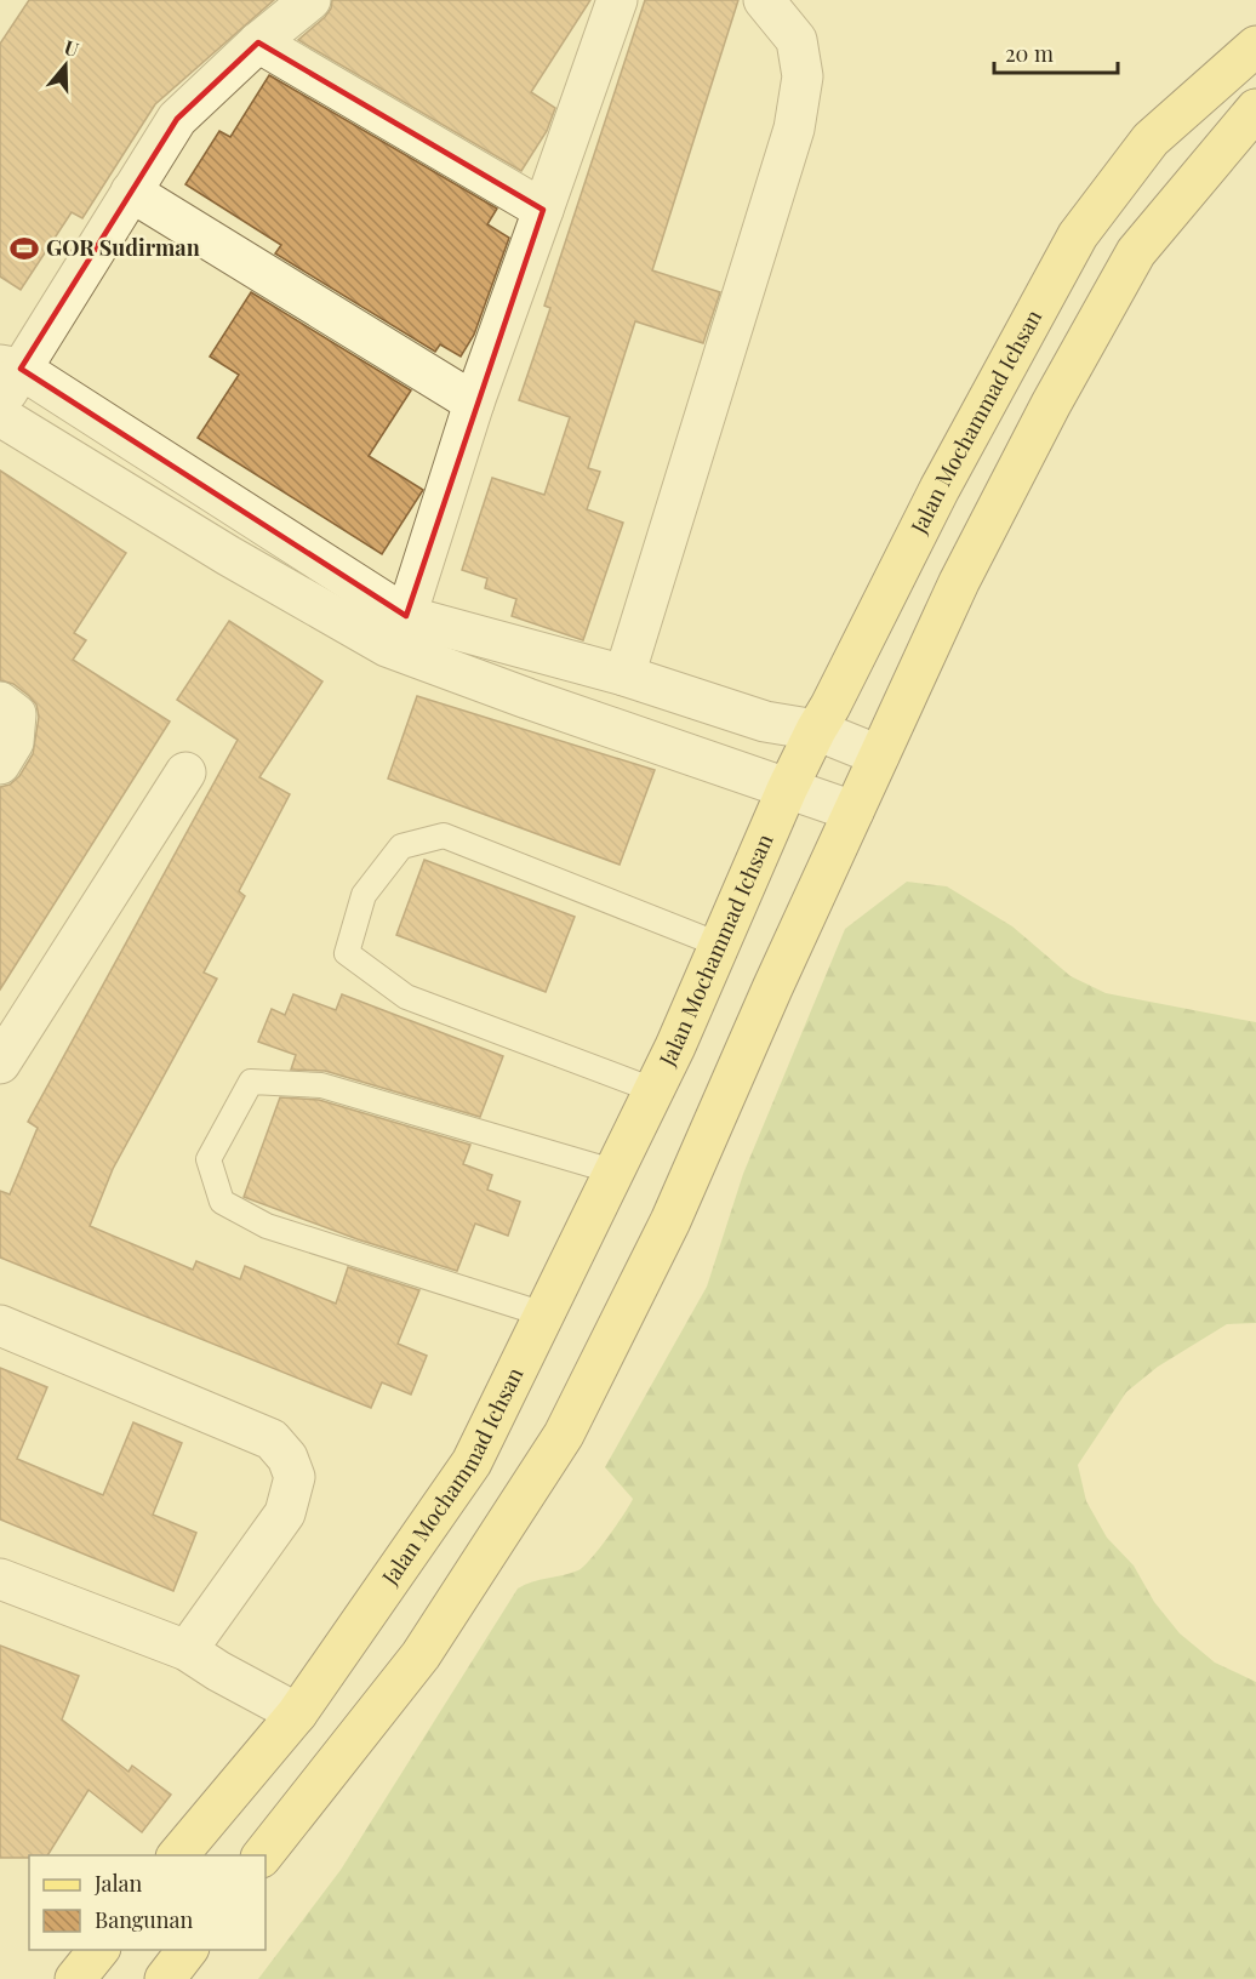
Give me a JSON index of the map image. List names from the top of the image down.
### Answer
{
  "streets": {
    "main road": ["Jalan Mochammad Ichsan"]
  },
  "places": {
    "sports": ["GOR Sudirman"]
  },
  "legend": ["Jalan", "Bangunan"],
  "scale_bar": "20 m",
  "north": "top"
}
